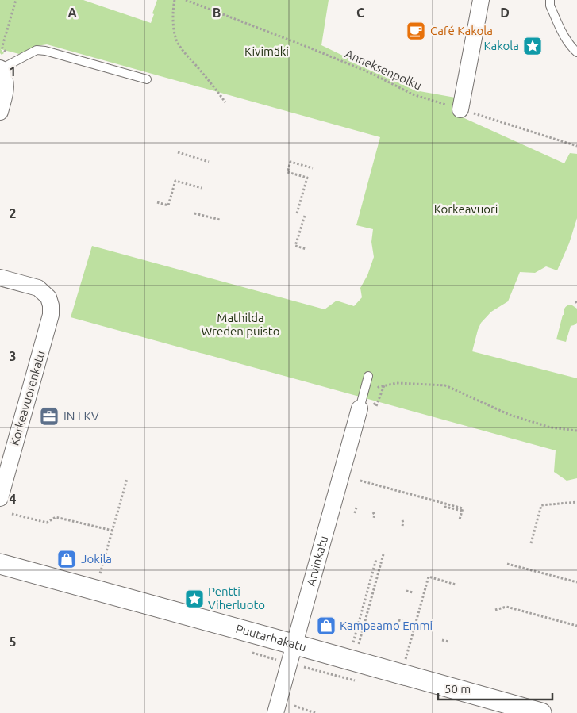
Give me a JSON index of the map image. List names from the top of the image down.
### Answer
{
  "streets": {
    "street": ["Korkeavuorenkatu", "Arvinkatu", "Puutarhakatu"],
    "path": ["Anneksenpolku"]
  },
  "crossings": [
    ["Arvinkatu", "Puutarhakatu"]
  ],
  "parks": ["Kivimäki", "Korkeavuori", "Mathilda Wreden puisto"],
  "places": {
    "cafe": ["Café Kakola"],
    "place": ["Kakola", "Pentti Viherluoto"],
    "office": ["IN LKV"],
    "shop": ["Jokila", "Kampaamo Emmi"]
  },
  "scale_bar": "50 m",
  "grid": {
    "columns": [
      "A",
      "B",
      "C",
      "D"
    ],
    "rows": [
      "1",
      "2",
      "3",
      "4",
      "5"
    ]
  }
}
